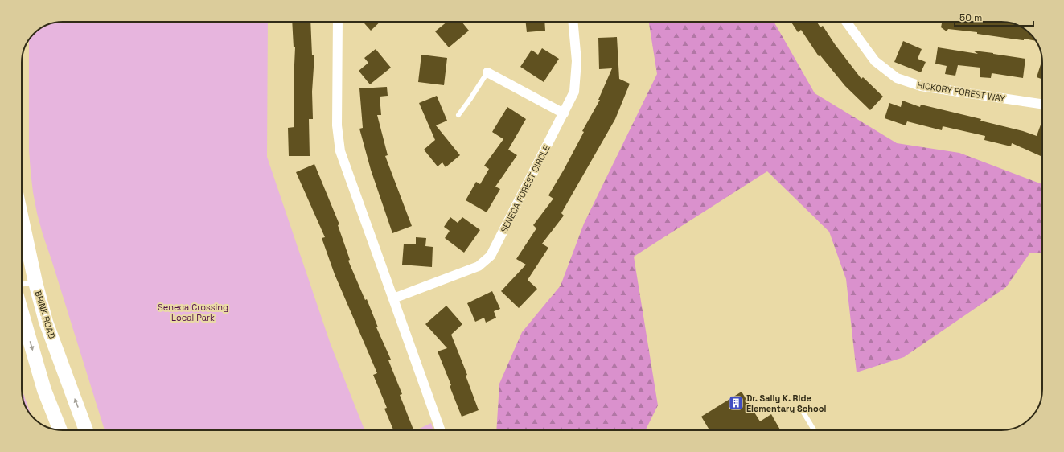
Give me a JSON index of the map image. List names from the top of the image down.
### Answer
{
  "streets": {
    "main road": ["BRINK ROAD"],
    "street": ["HICKORY FOREST WAY", "SENECA FOREST CIRCLE"]
  },
  "parks": ["Seneca Crossing Local Park"],
  "places": {
    "building": ["Dr. Sally K. Ride Elementary School"]
  },
  "scale_bar": "50 m"
}
